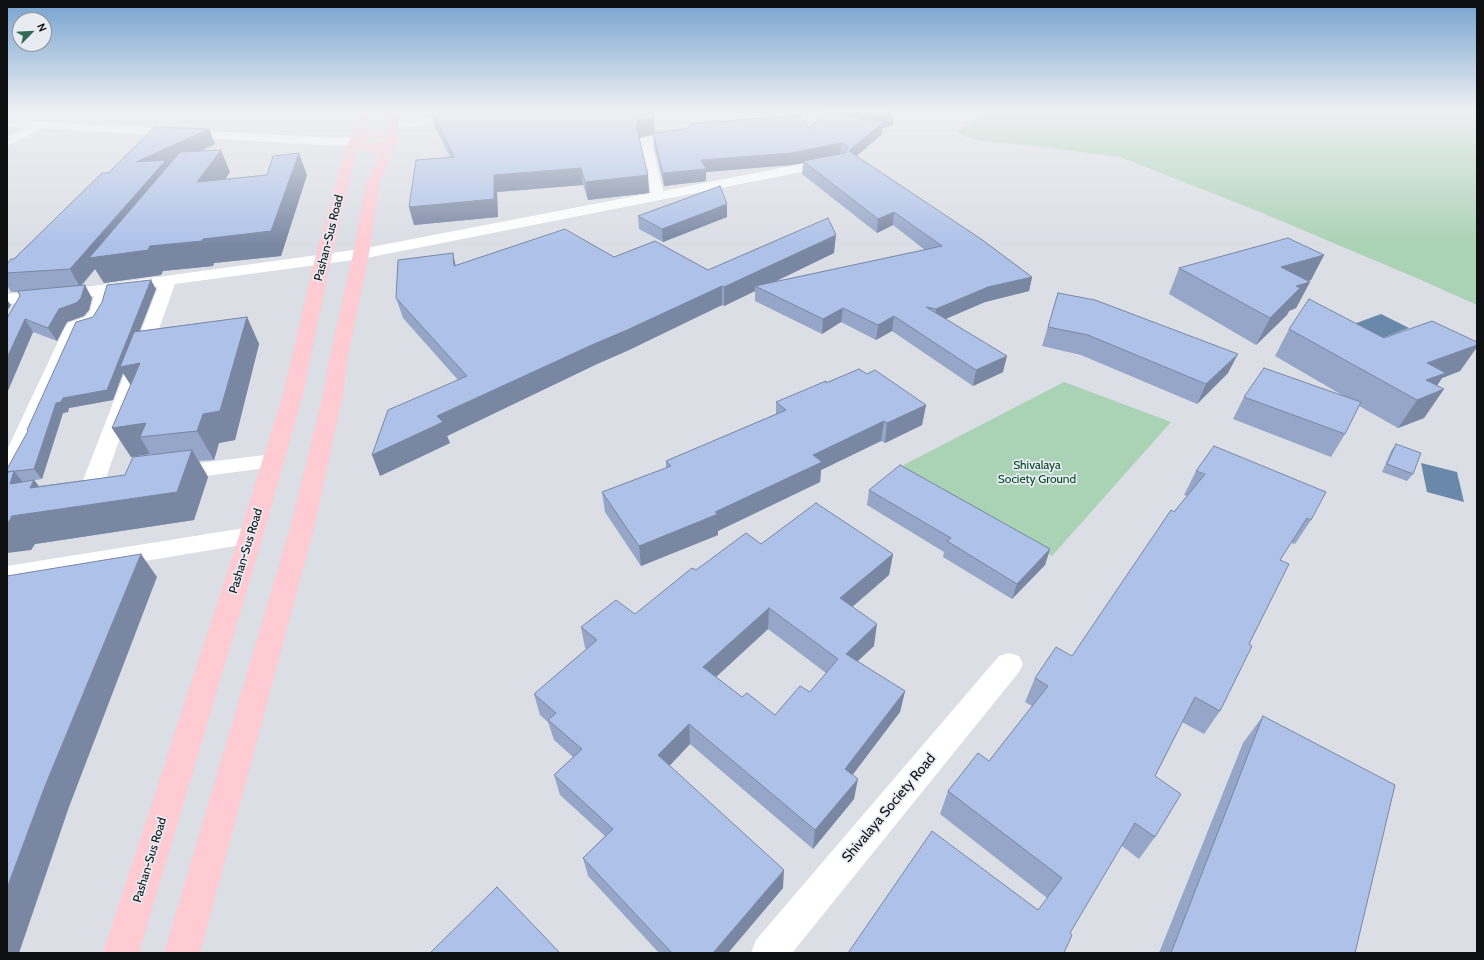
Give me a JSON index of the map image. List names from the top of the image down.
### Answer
{
  "streets": {
    "main road": ["Pashan-Sus Road"],
    "street": ["Shivalaya Society Road"]
  },
  "parks": ["Shivalaya Society Ground"],
  "north": "top right"
}
